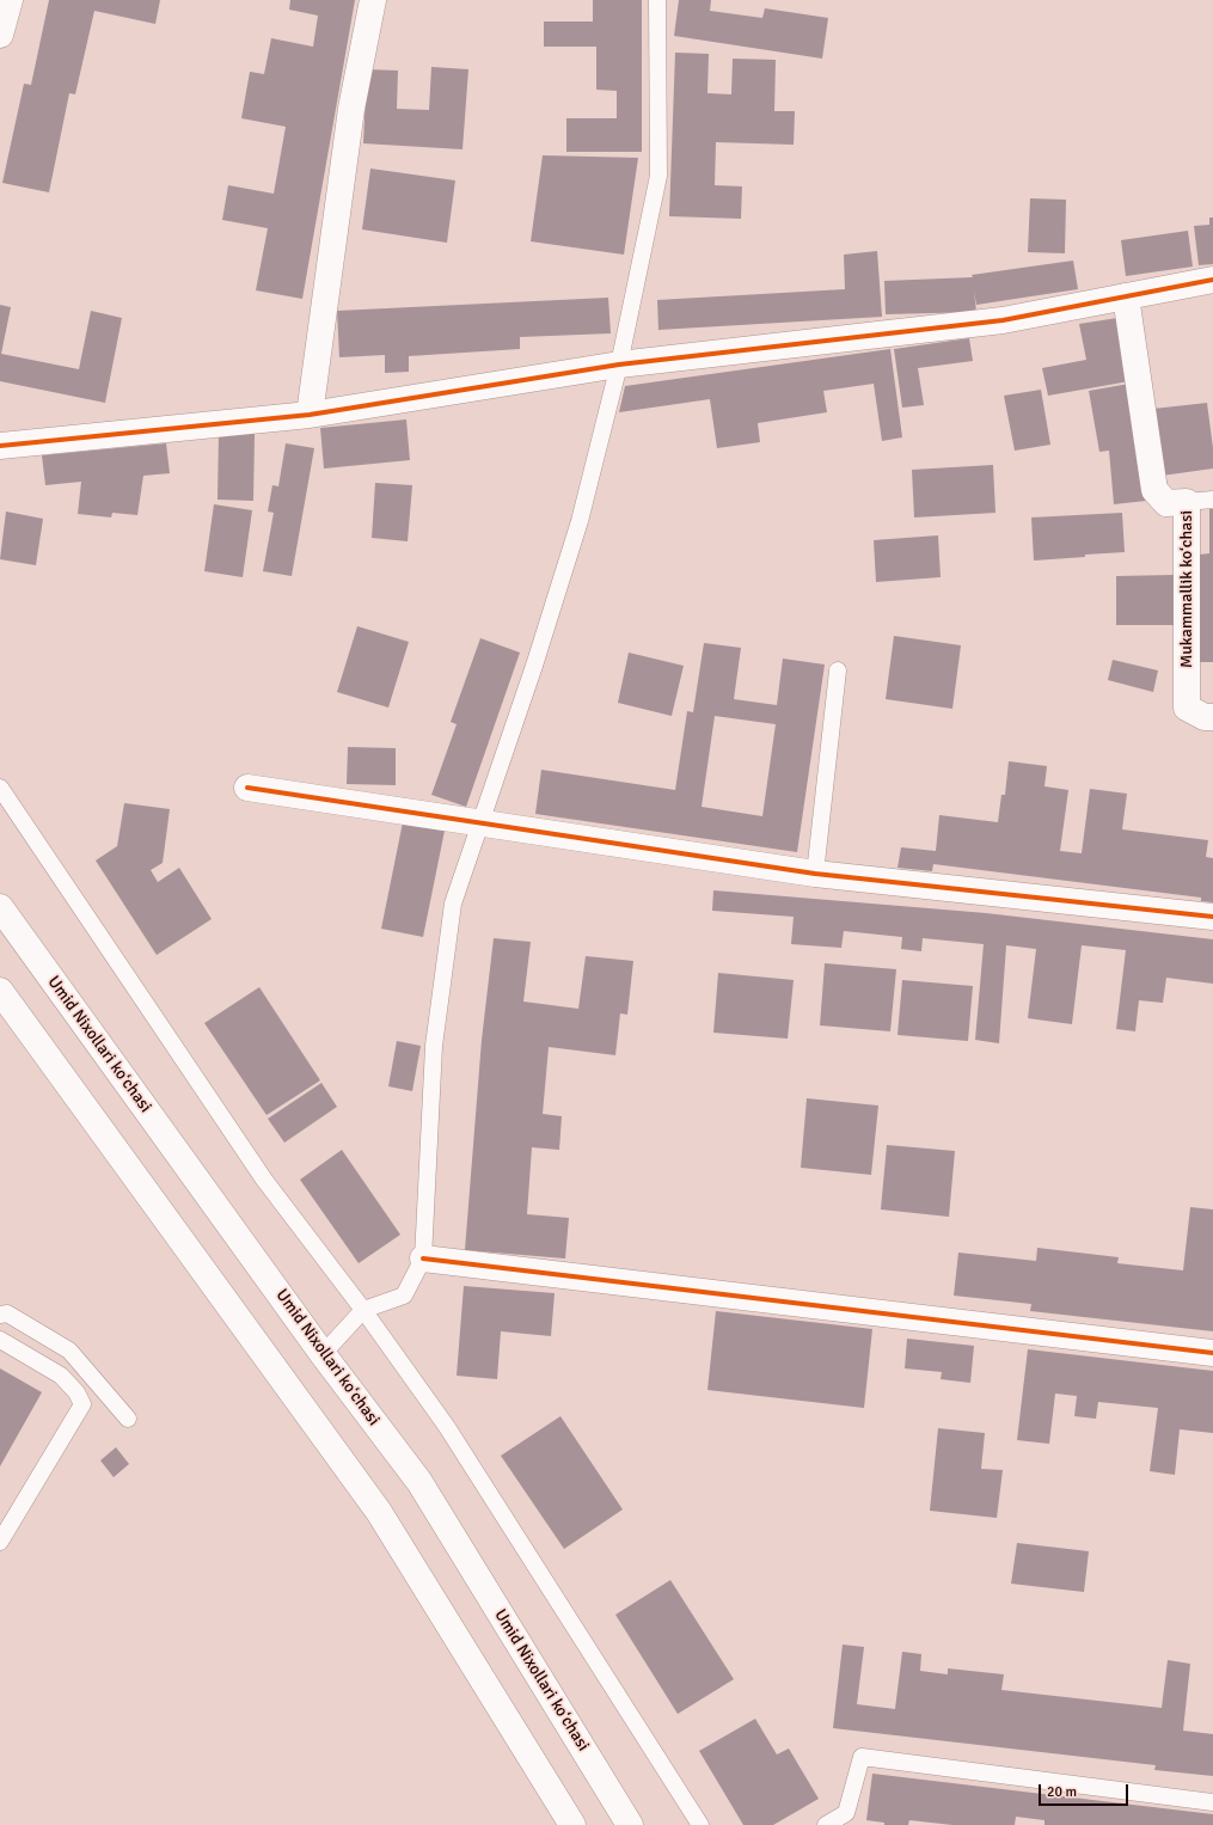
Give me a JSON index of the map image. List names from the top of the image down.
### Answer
{
  "streets": {
    "street": ["Mukammallik koʻchasi", "Umid Nixollari koʻchasi"]
  },
  "scale_bar": "20 m"
}
